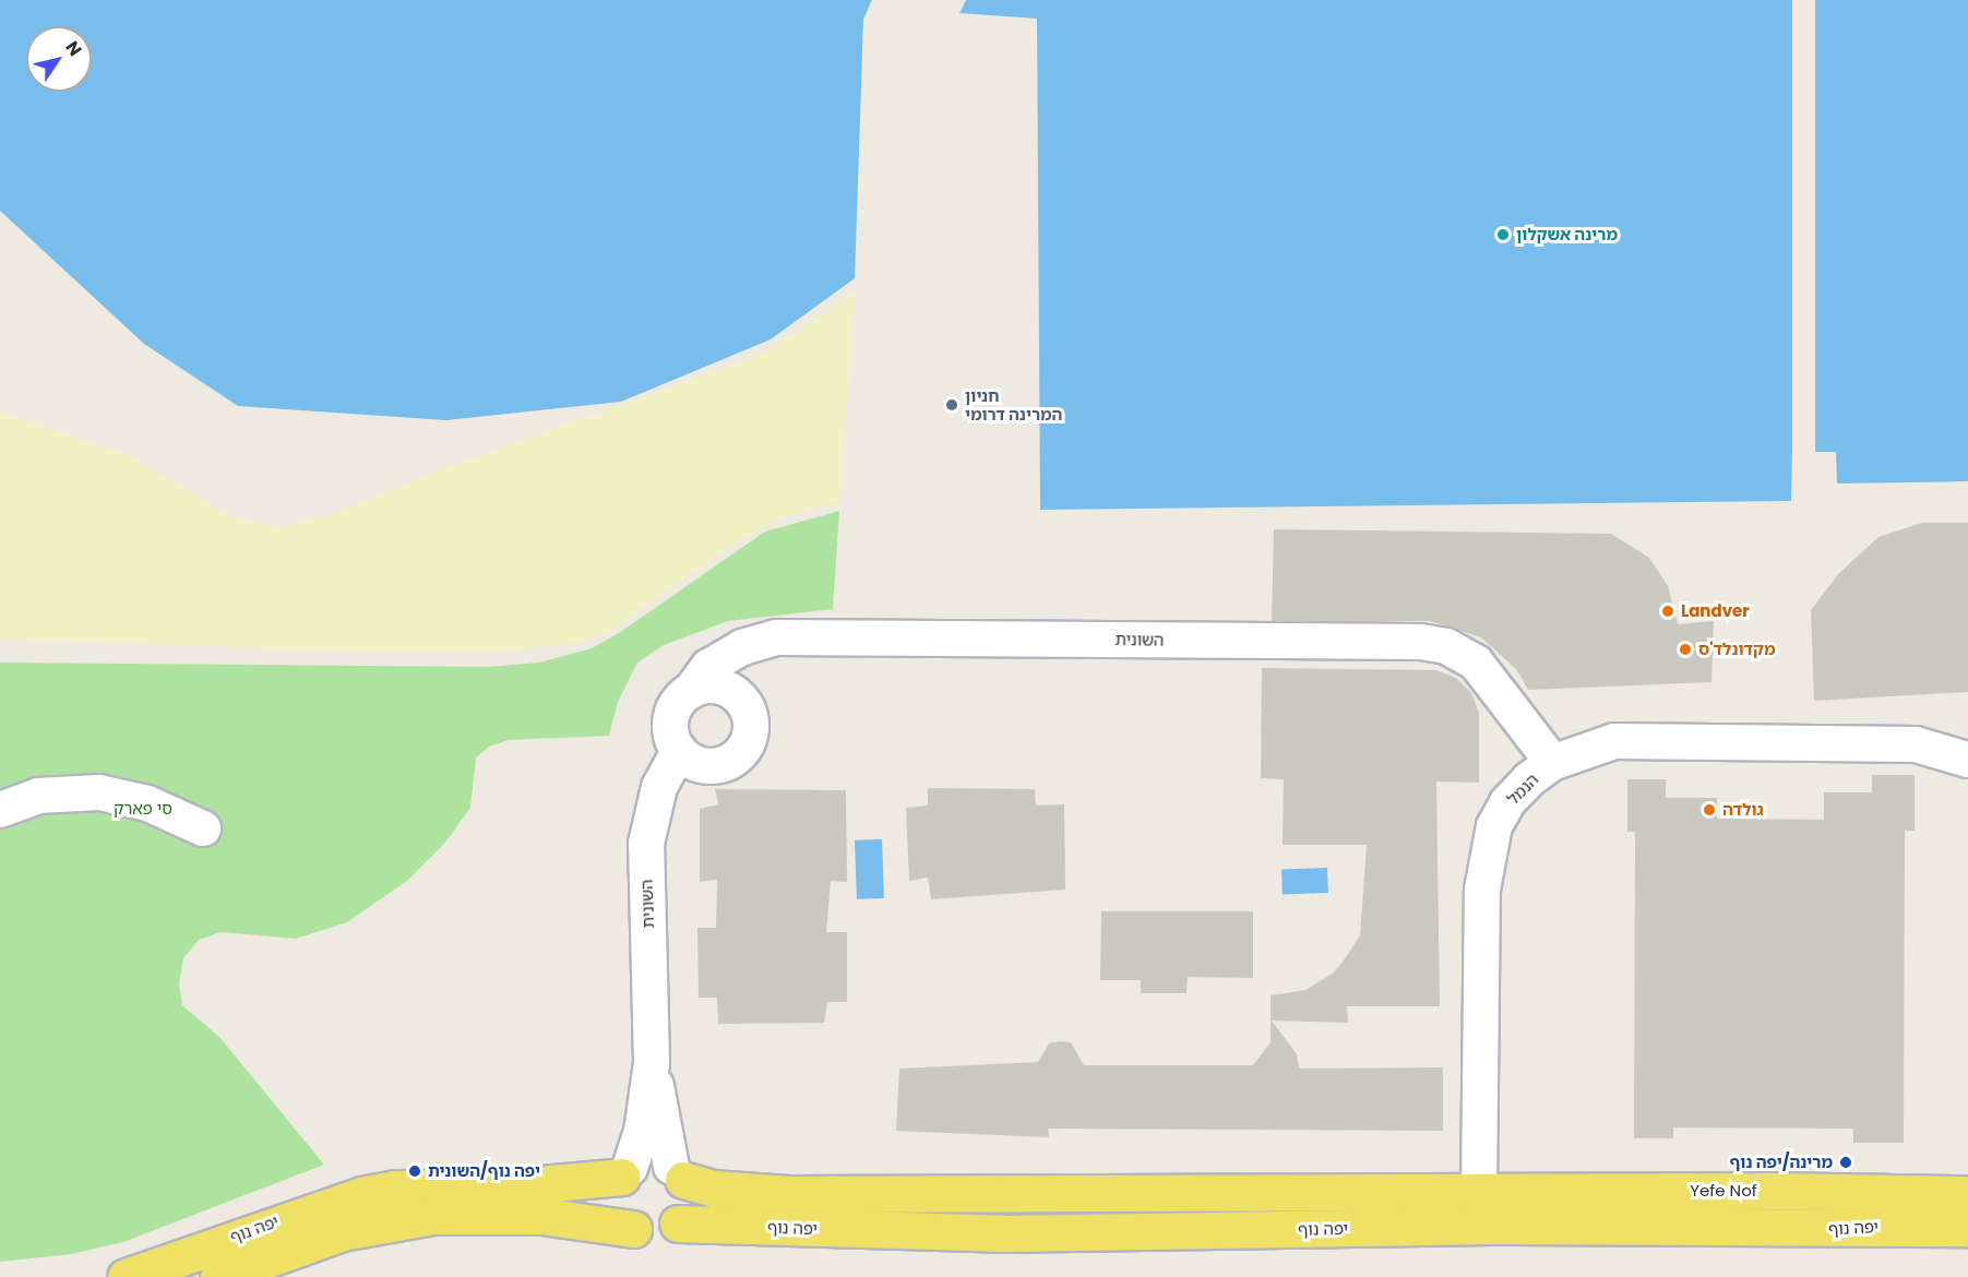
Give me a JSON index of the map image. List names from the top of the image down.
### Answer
{
  "streets": {
    "main road": ["Yefe Nof", "יפה נוף"],
    "street": ["השונית", "הנמל"]
  },
  "crossings": [
    ["השונית", "הנמל"],
    ["השונית", "יפה נוף"],
    ["הנמל", "Yefe Nof"],
    ["הנמל", "יפה נוף"],
    ["Yefe Nof", "יפה נוף"]
  ],
  "parks": ["סי פארק"],
  "places": [
    "מרינה אשקלון",
    "חניון המרינה דרומי",
    "Landver",
    "מקדונלד'ס",
    "גולדה",
    "מרינה/יפה נוף",
    "יפה נוף/השונית"
  ],
  "north": "top right"
}
